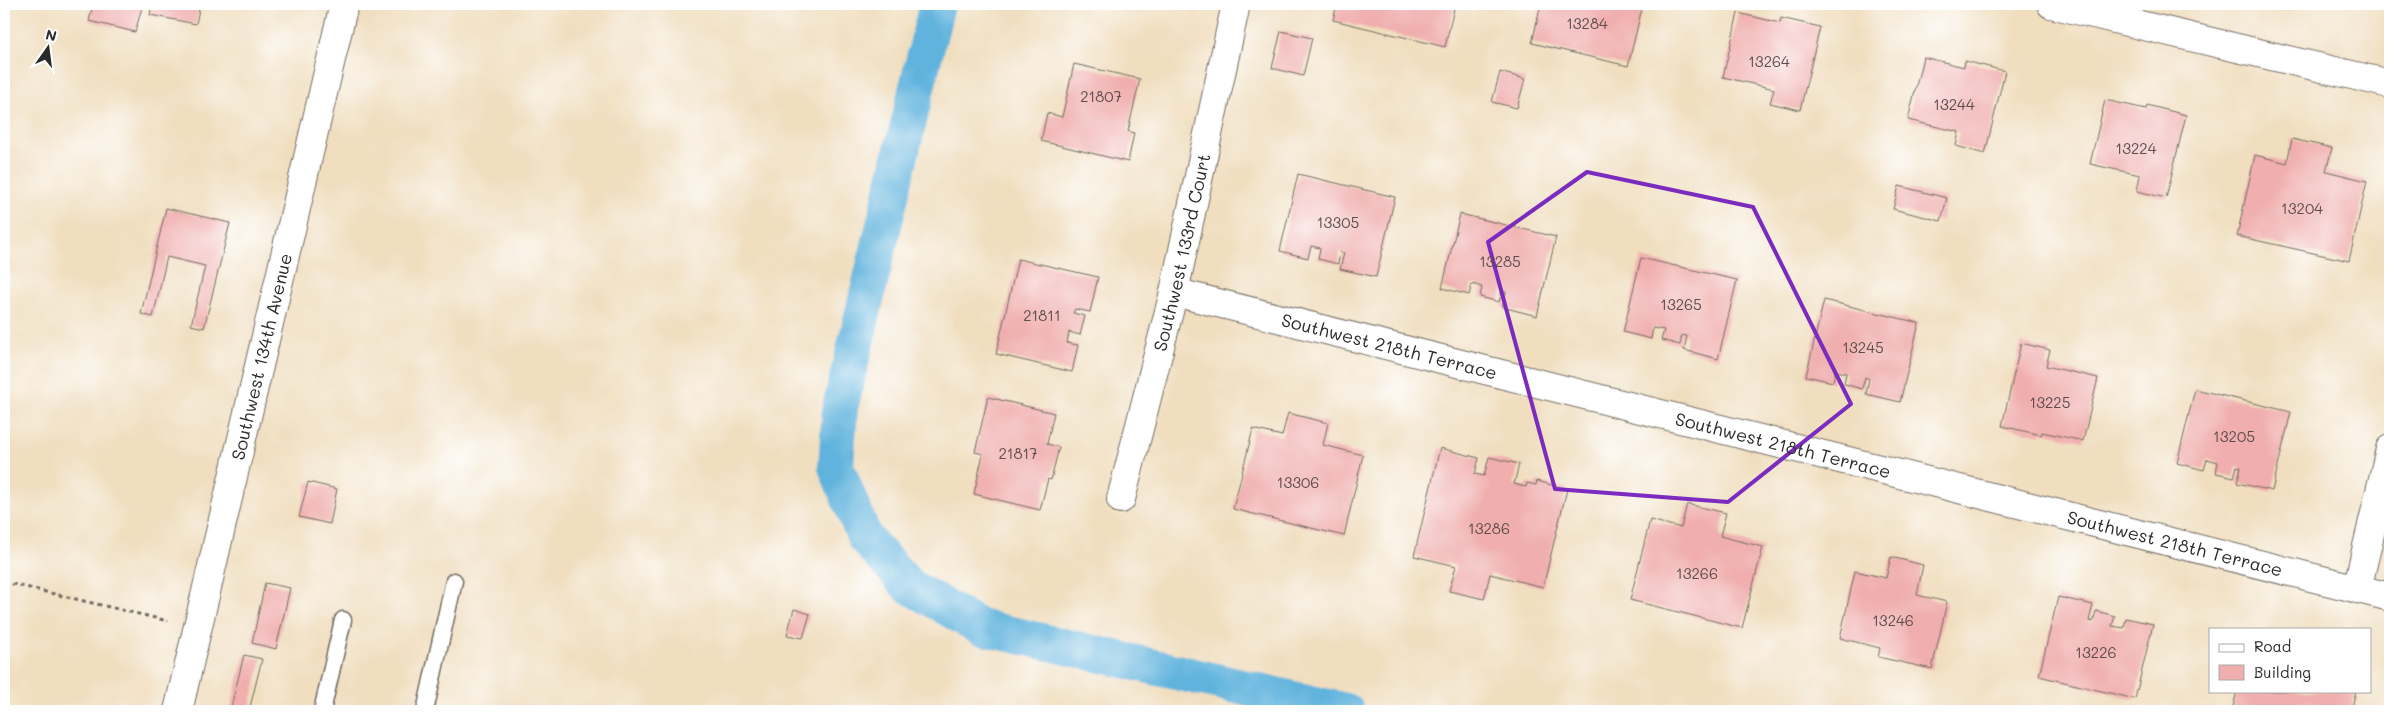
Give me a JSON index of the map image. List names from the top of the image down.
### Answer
{
  "streets": {
    "street": ["Southwest 133rd Court", "Southwest 218th Terrace", "Southwest 134th Avenue"]
  },
  "crossings": [
    ["Southwest 133rd Court", "Southwest 218th Terrace"]
  ],
  "house_numbers": [
    "13284",
    "13264",
    "21807",
    "13244",
    "13224",
    "13204",
    "13305",
    "13285",
    "13265",
    "21811",
    "13245",
    "13225",
    "13205",
    "21817",
    "13306",
    "13286",
    "13266",
    "13246",
    "13226"
  ],
  "legend": ["Road", "Building"],
  "north": "top"
}
